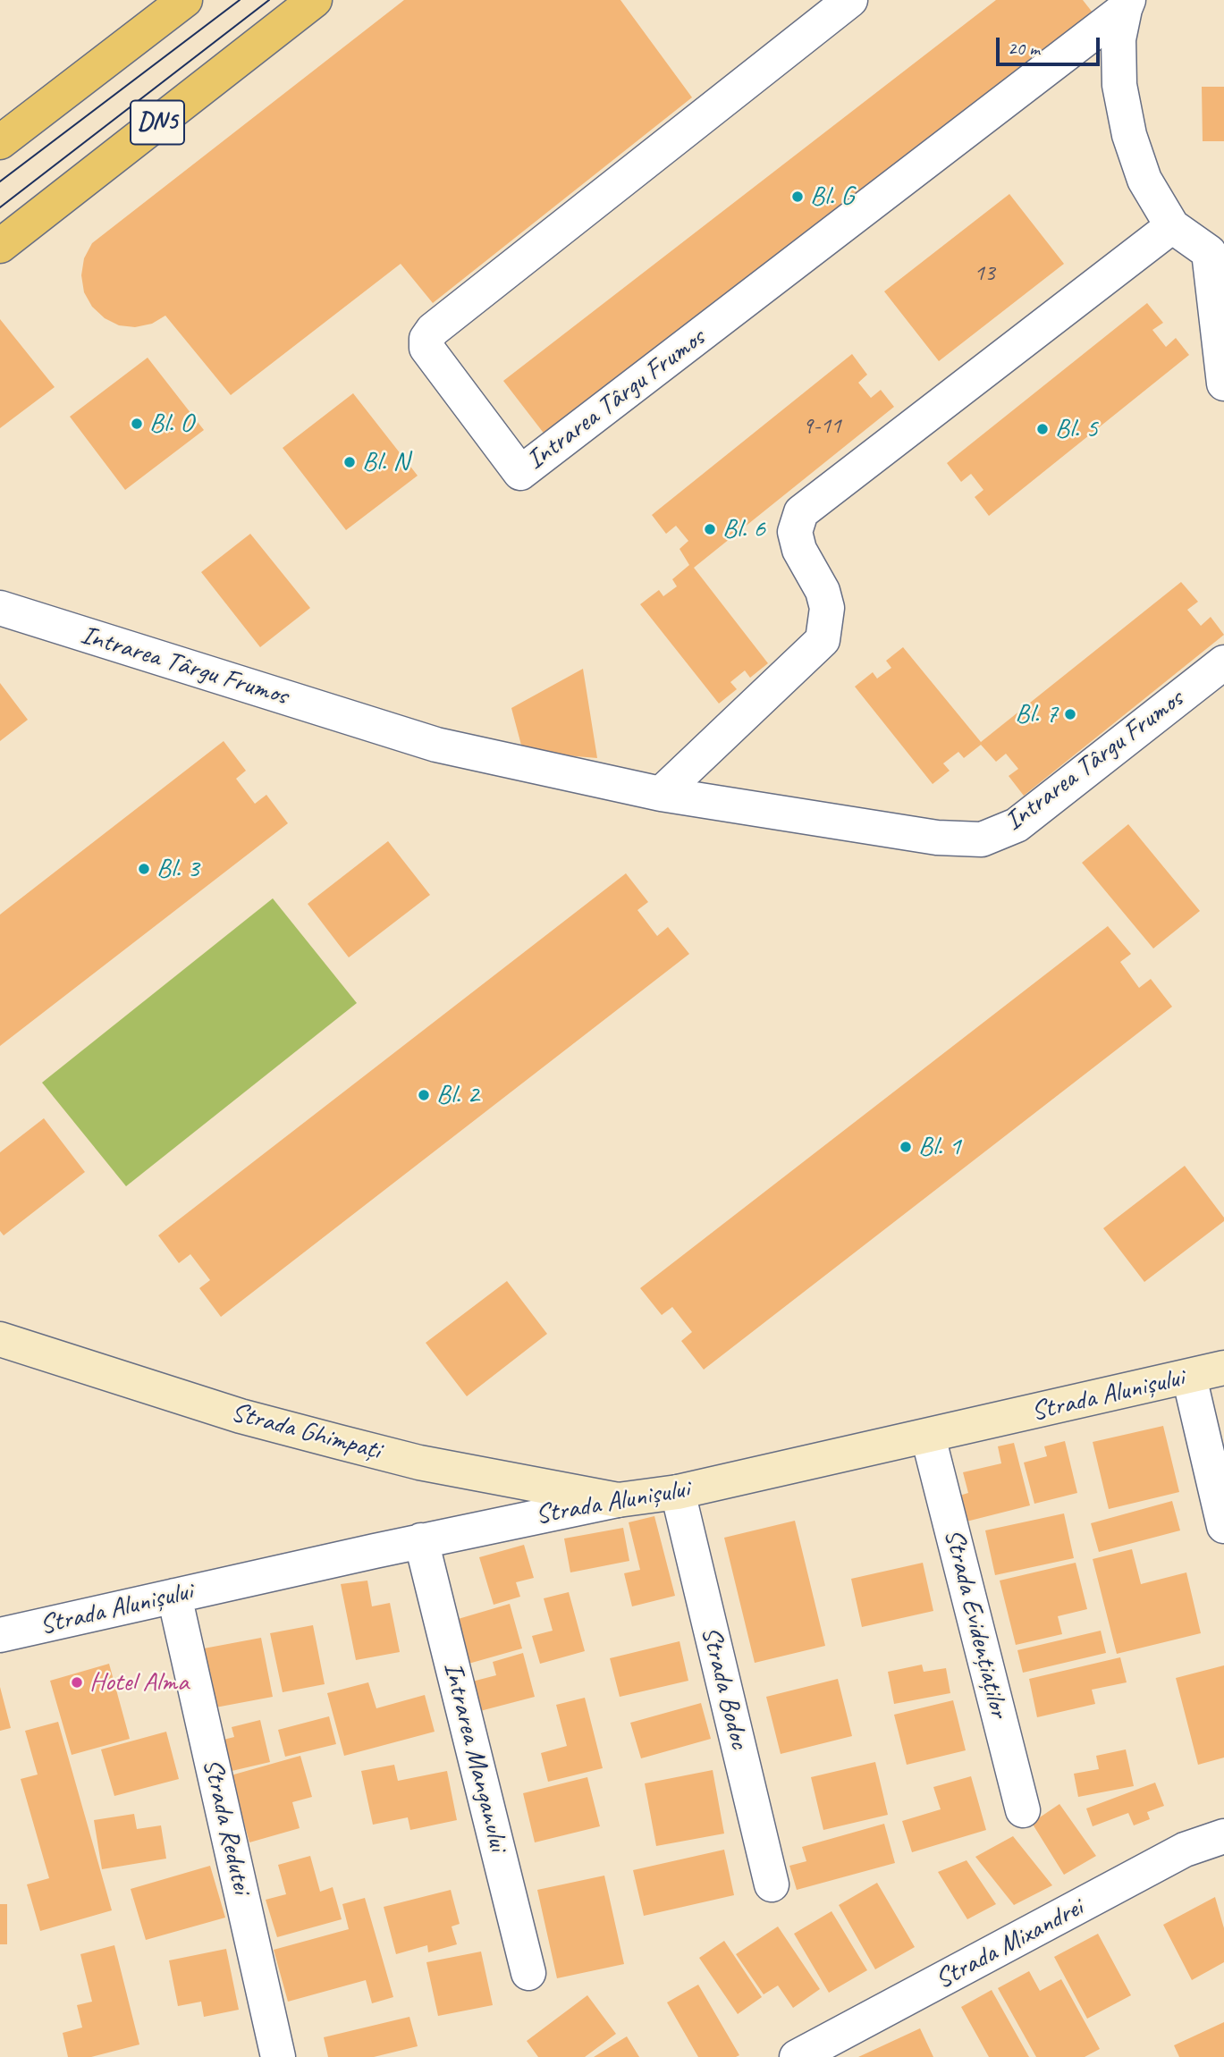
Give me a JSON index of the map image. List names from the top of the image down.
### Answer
{
  "streets": {
    "main road": ["DN5"],
    "street": [
      "Intrarea Târgu Frumos",
      "Strada Alunișului",
      "Strada Ghimpați",
      "Strada Evidențiaților",
      "Strada Bodoc",
      "Intrarea Manganului",
      "Strada Redutei",
      "Strada Mixandrei"
    ]
  },
  "crossings": [
    ["Strada Alunișului", "Strada Ghimpați"],
    ["Strada Alunișului", "Strada Evidențiaților"],
    ["Strada Alunișului", "Strada Bodoc"],
    ["Strada Alunișului", "Intrarea Manganului"],
    ["Strada Alunișului", "Strada Redutei"]
  ],
  "places": [
    "Bl. G",
    "Bl. O",
    "Bl. 5",
    "Bl. N",
    "Bl. 6",
    "Bl. 7",
    "Bl. 3",
    "Bl. 2",
    "Bl. 1",
    "Hotel Alma"
  ],
  "house_numbers": ["13", "9-11"],
  "scale_bar": "20 m"
}
